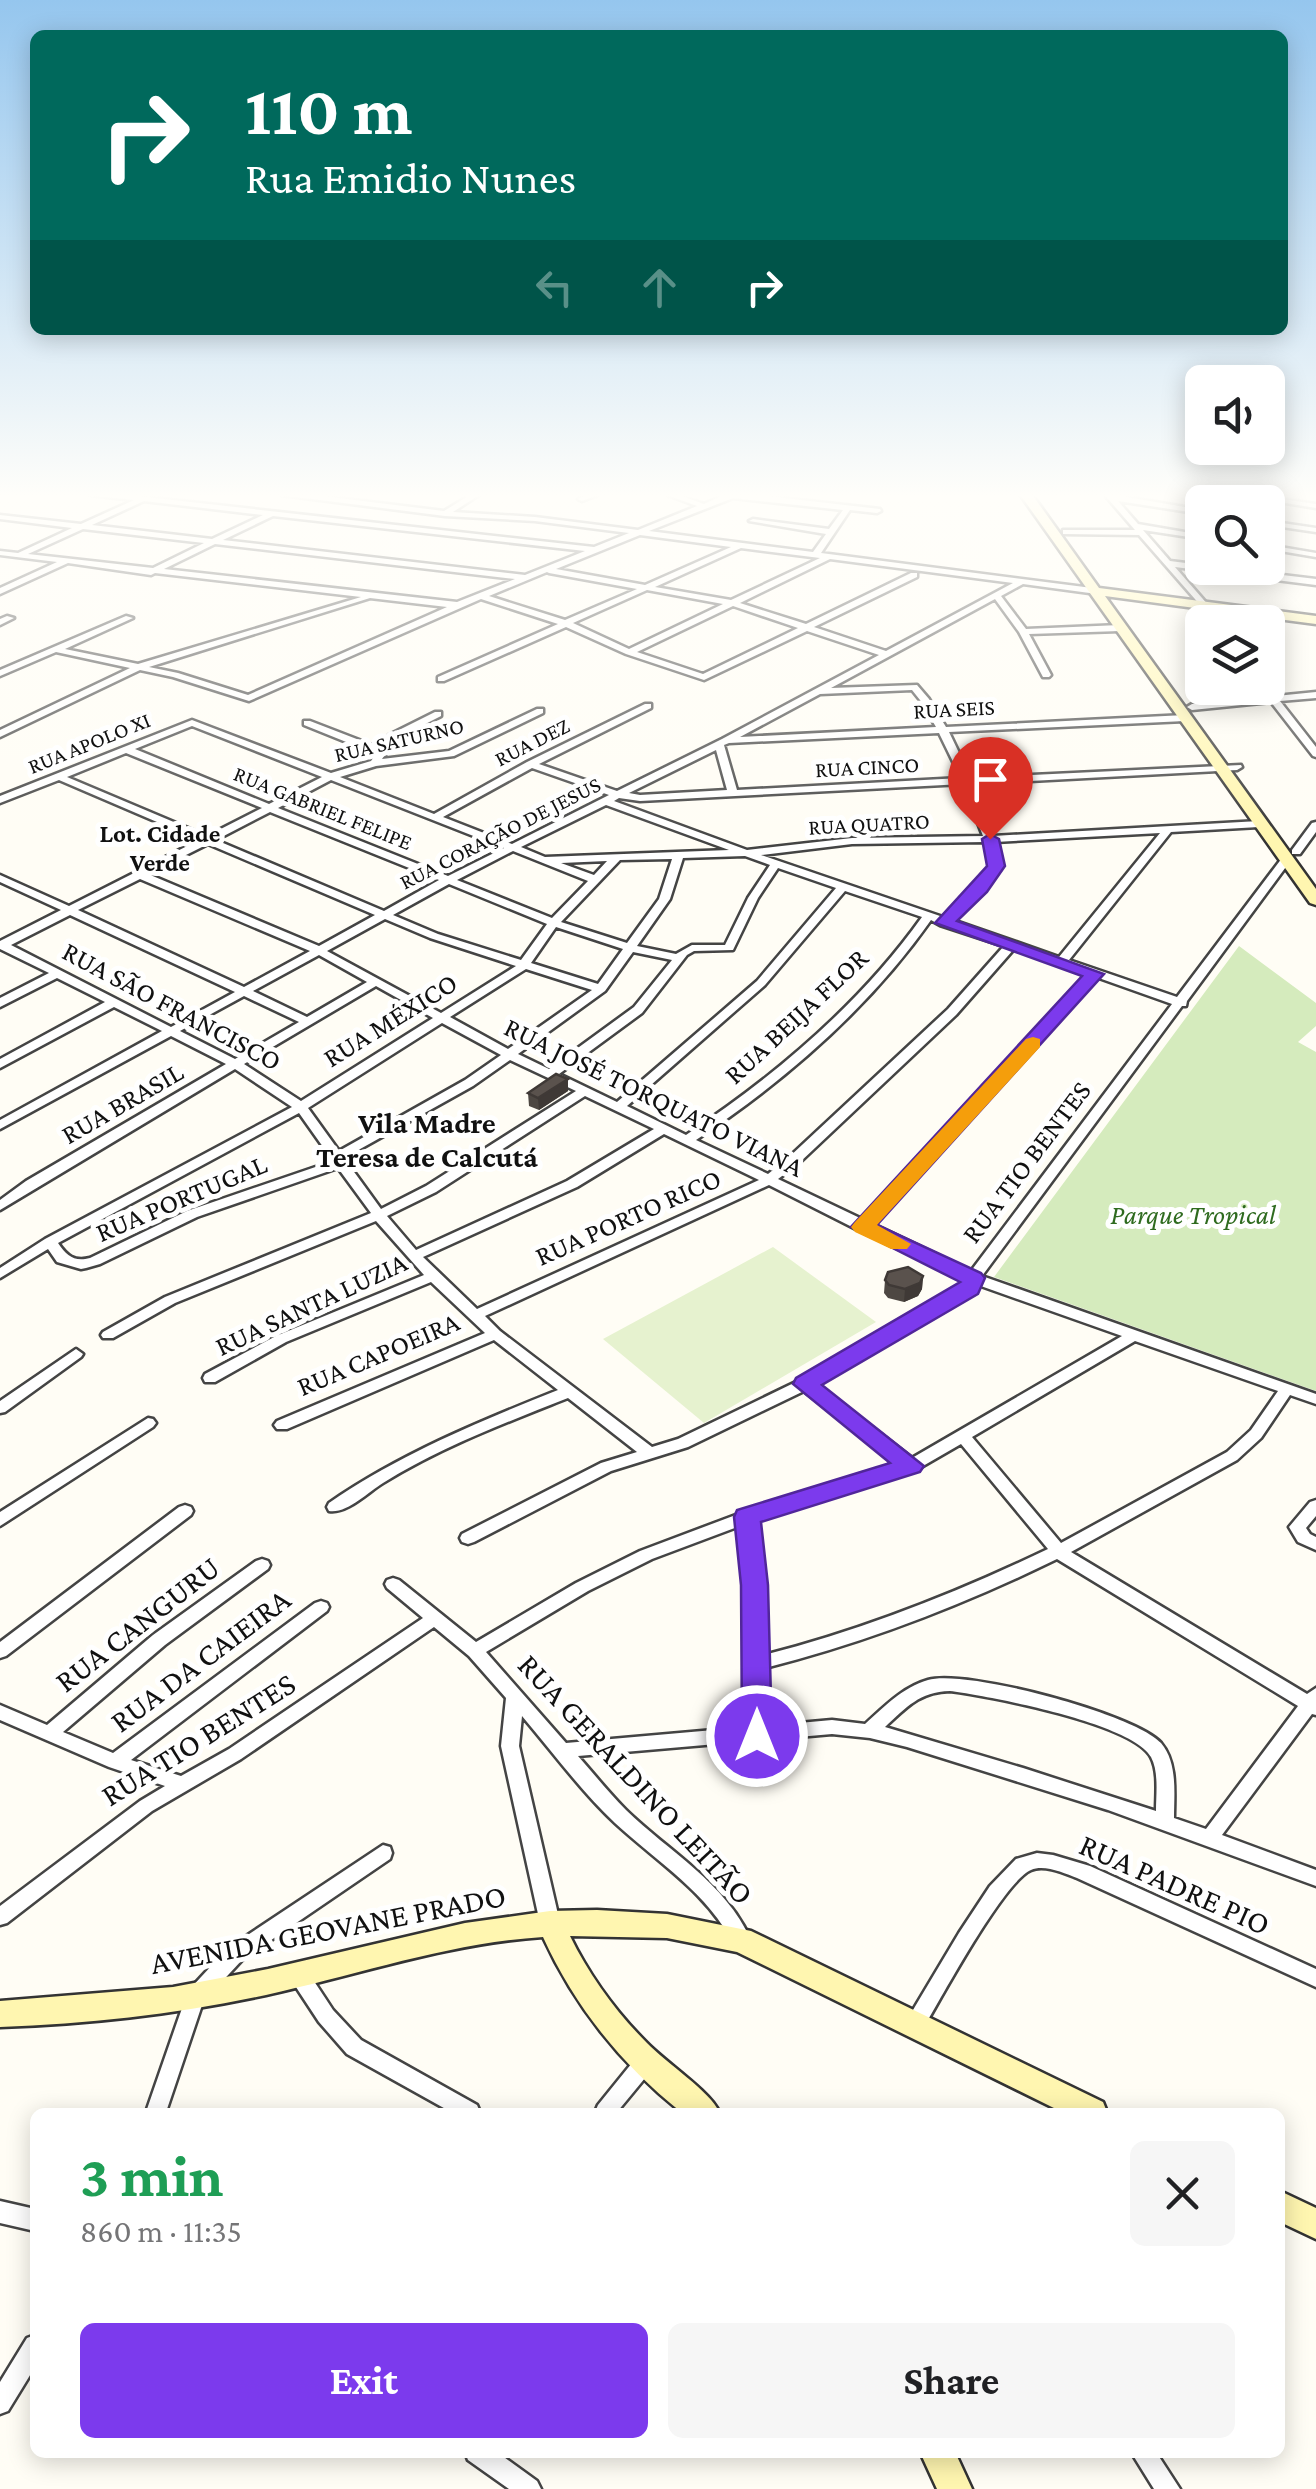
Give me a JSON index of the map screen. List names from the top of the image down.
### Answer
{
  "streets": {
    "main road": ["AVENIDA GEOVANE PRADO"],
    "street": [
      "RUA SEIS",
      "RUA SATURNO",
      "RUA DEZ",
      "RUA APOLO XI",
      "RUA CINCO",
      "RUA GABRIEL FELIPE",
      "RUA QUATRO",
      "RUA CORAÇÃO DE JESUS",
      "RUA SÃO FRANCISCO",
      "RUA BEIJA FLOR",
      "RUA MÉXICO",
      "RUA JOSÉ TORQUATO VIANA",
      "RUA BRASIL",
      "RUA TIO BENTES",
      "RUA PORTUGAL",
      "RUA PORTO RICO",
      "RUA SANTA LUZIA",
      "RUA CAPOEIRA",
      "RUA CANGURU",
      "RUA DA CAIEIRA",
      "RUA GERALDINO LEITÃO",
      "RUA PADRE PIO"
    ]
  },
  "crossings": [
    ["RUA SEIS", "RUA CORAÇÃO DE JESUS"],
    ["RUA SATURNO", "RUA APOLO XI"],
    ["RUA SATURNO", "RUA GABRIEL FELIPE"],
    ["RUA SATURNO", "RUA SÃO FRANCISCO"],
    ["RUA SATURNO", "RUA JOSÉ TORQUATO VIANA"],
    ["RUA APOLO XI", "RUA GABRIEL FELIPE"],
    ["RUA CINCO", "RUA CORAÇÃO DE JESUS"],
    ["RUA GABRIEL FELIPE", "RUA CORAÇÃO DE JESUS"],
    ["RUA GABRIEL FELIPE", "RUA MÉXICO"],
    ["RUA GABRIEL FELIPE", "RUA PORTUGAL"],
    ["RUA QUATRO", "RUA MÉXICO"],
    ["RUA QUATRO", "RUA PORTUGAL"],
    ["RUA CORAÇÃO DE JESUS", "RUA SÃO FRANCISCO"],
    ["RUA CORAÇÃO DE JESUS", "RUA JOSÉ TORQUATO VIANA"],
    ["RUA SÃO FRANCISCO", "RUA MÉXICO"],
    ["RUA SÃO FRANCISCO", "RUA BRASIL"],
    ["RUA SÃO FRANCISCO", "RUA TIO BENTES"],
    ["RUA SÃO FRANCISCO", "RUA PORTUGAL"],
    ["RUA SÃO FRANCISCO", "RUA PORTO RICO"],
    ["RUA SÃO FRANCISCO", "RUA SANTA LUZIA"],
    ["RUA SÃO FRANCISCO", "RUA CAPOEIRA"],
    ["RUA BEIJA FLOR", "RUA JOSÉ TORQUATO VIANA"],
    ["RUA MÉXICO", "RUA JOSÉ TORQUATO VIANA"],
    ["RUA MÉXICO", "RUA PORTUGAL"],
    ["RUA JOSÉ TORQUATO VIANA", "RUA BRASIL"],
    ["RUA JOSÉ TORQUATO VIANA", "RUA TIO BENTES"],
    ["RUA JOSÉ TORQUATO VIANA", "RUA PORTUGAL"],
    ["RUA JOSÉ TORQUATO VIANA", "RUA PORTO RICO"],
    ["RUA TIO BENTES", "RUA GERALDINO LEITÃO"],
    ["RUA GERALDINO LEITÃO", "AVENIDA GEOVANE PRADO"],
    ["RUA PADRE PIO", "AVENIDA GEOVANE PRADO"]
  ],
  "districts": ["Lot. Cidade Verde", "Vila Madre Teresa de Calcutá"],
  "parks": ["Parque Tropical"],
  "page": {
    "turn": ["110 m", "Rua Emidio Nunes"],
    "heading": ["3 min", "860 m · 11:35"],
    "buttons": ["Exit", "Share"]
  }
}
